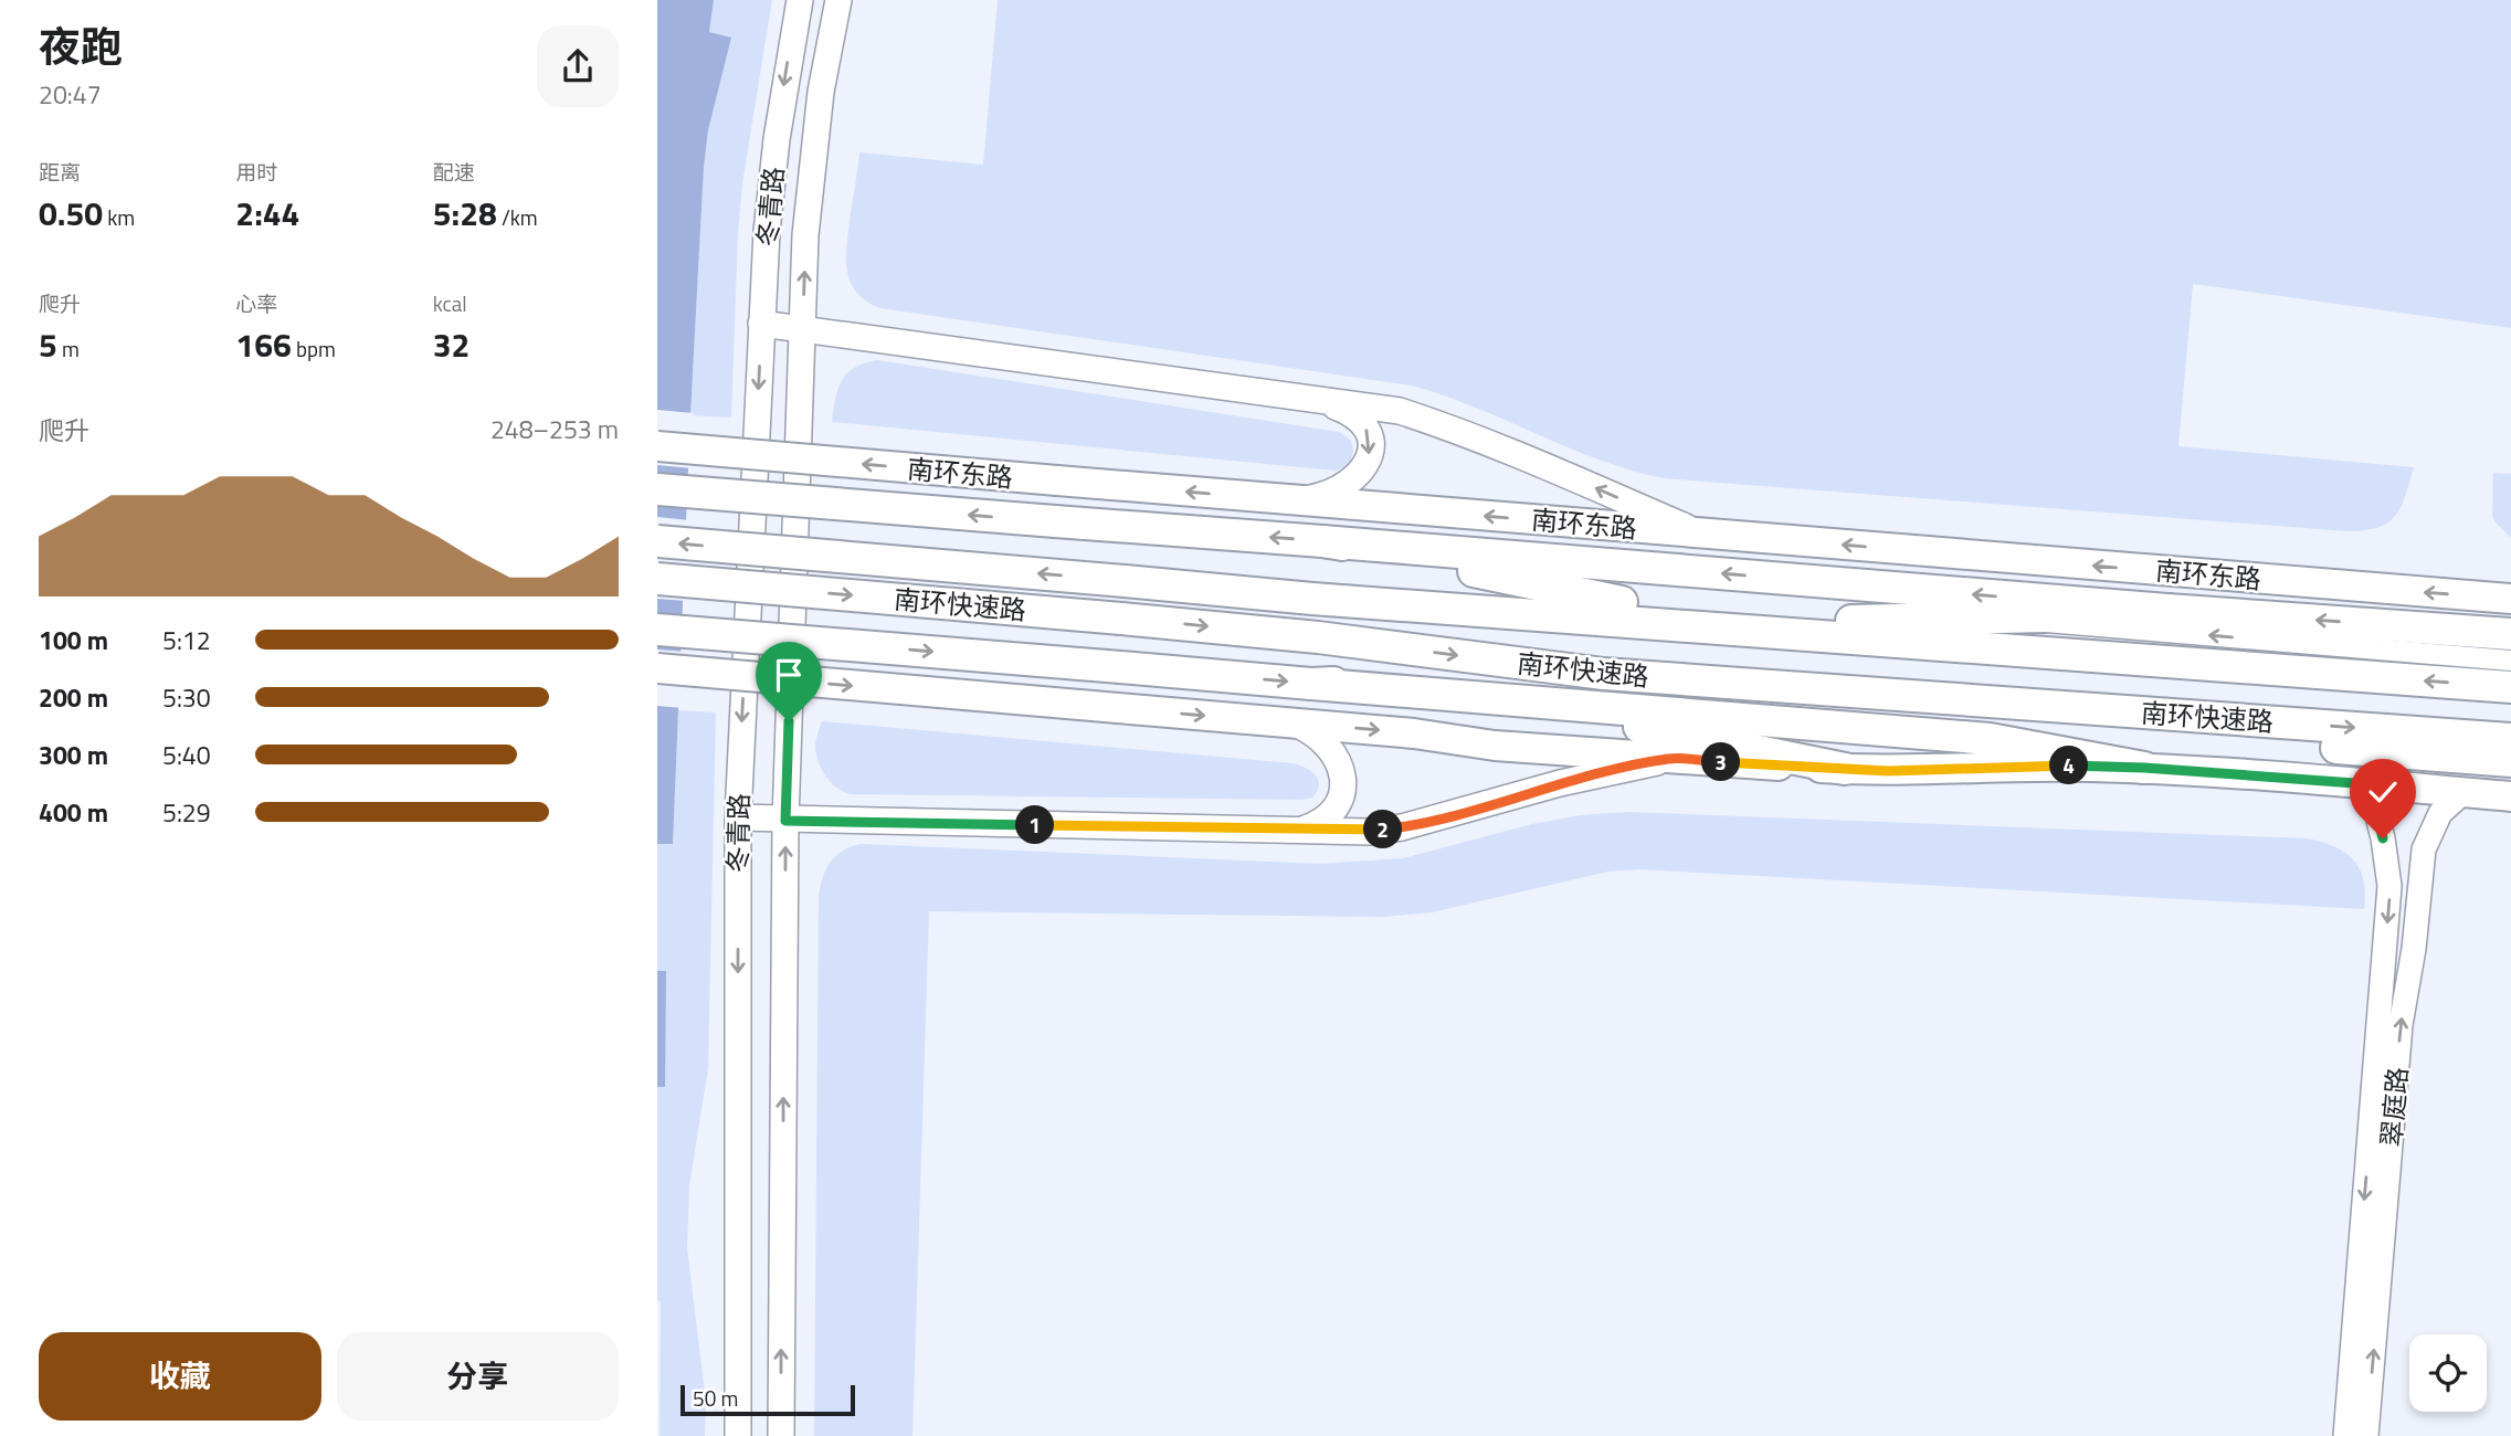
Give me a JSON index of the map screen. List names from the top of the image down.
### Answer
{
  "streets": {
    "highway": ["南环快速路"],
    "main road": ["冬青路", "南环东路"],
    "street": ["翠庭路"]
  },
  "scale_bar": "50 m",
  "page": {
    "heading": ["夜跑", "20:47"],
    "stats": [
      ["距离", "0.50 km"],
      ["用时", "2:44"],
      ["配速", "5:28 /km"],
      ["爬升", "5 m"],
      ["心率", "166 bpm"],
      ["kcal", "32"]
    ],
    "chart": ["爬升", "248–253 m"],
    "list": [
      {
        "name": "100 m",
        "note": "5:12"
      },
      {
        "name": "200 m",
        "note": "5:30"
      },
      {
        "name": "300 m",
        "note": "5:40"
      },
      {
        "name": "400 m",
        "note": "5:29"
      }
    ],
    "pins": [
      "3",
      "4",
      "1",
      "2"
    ],
    "buttons": ["收藏", "分享"],
    "scale": "50 m"
  }
}
